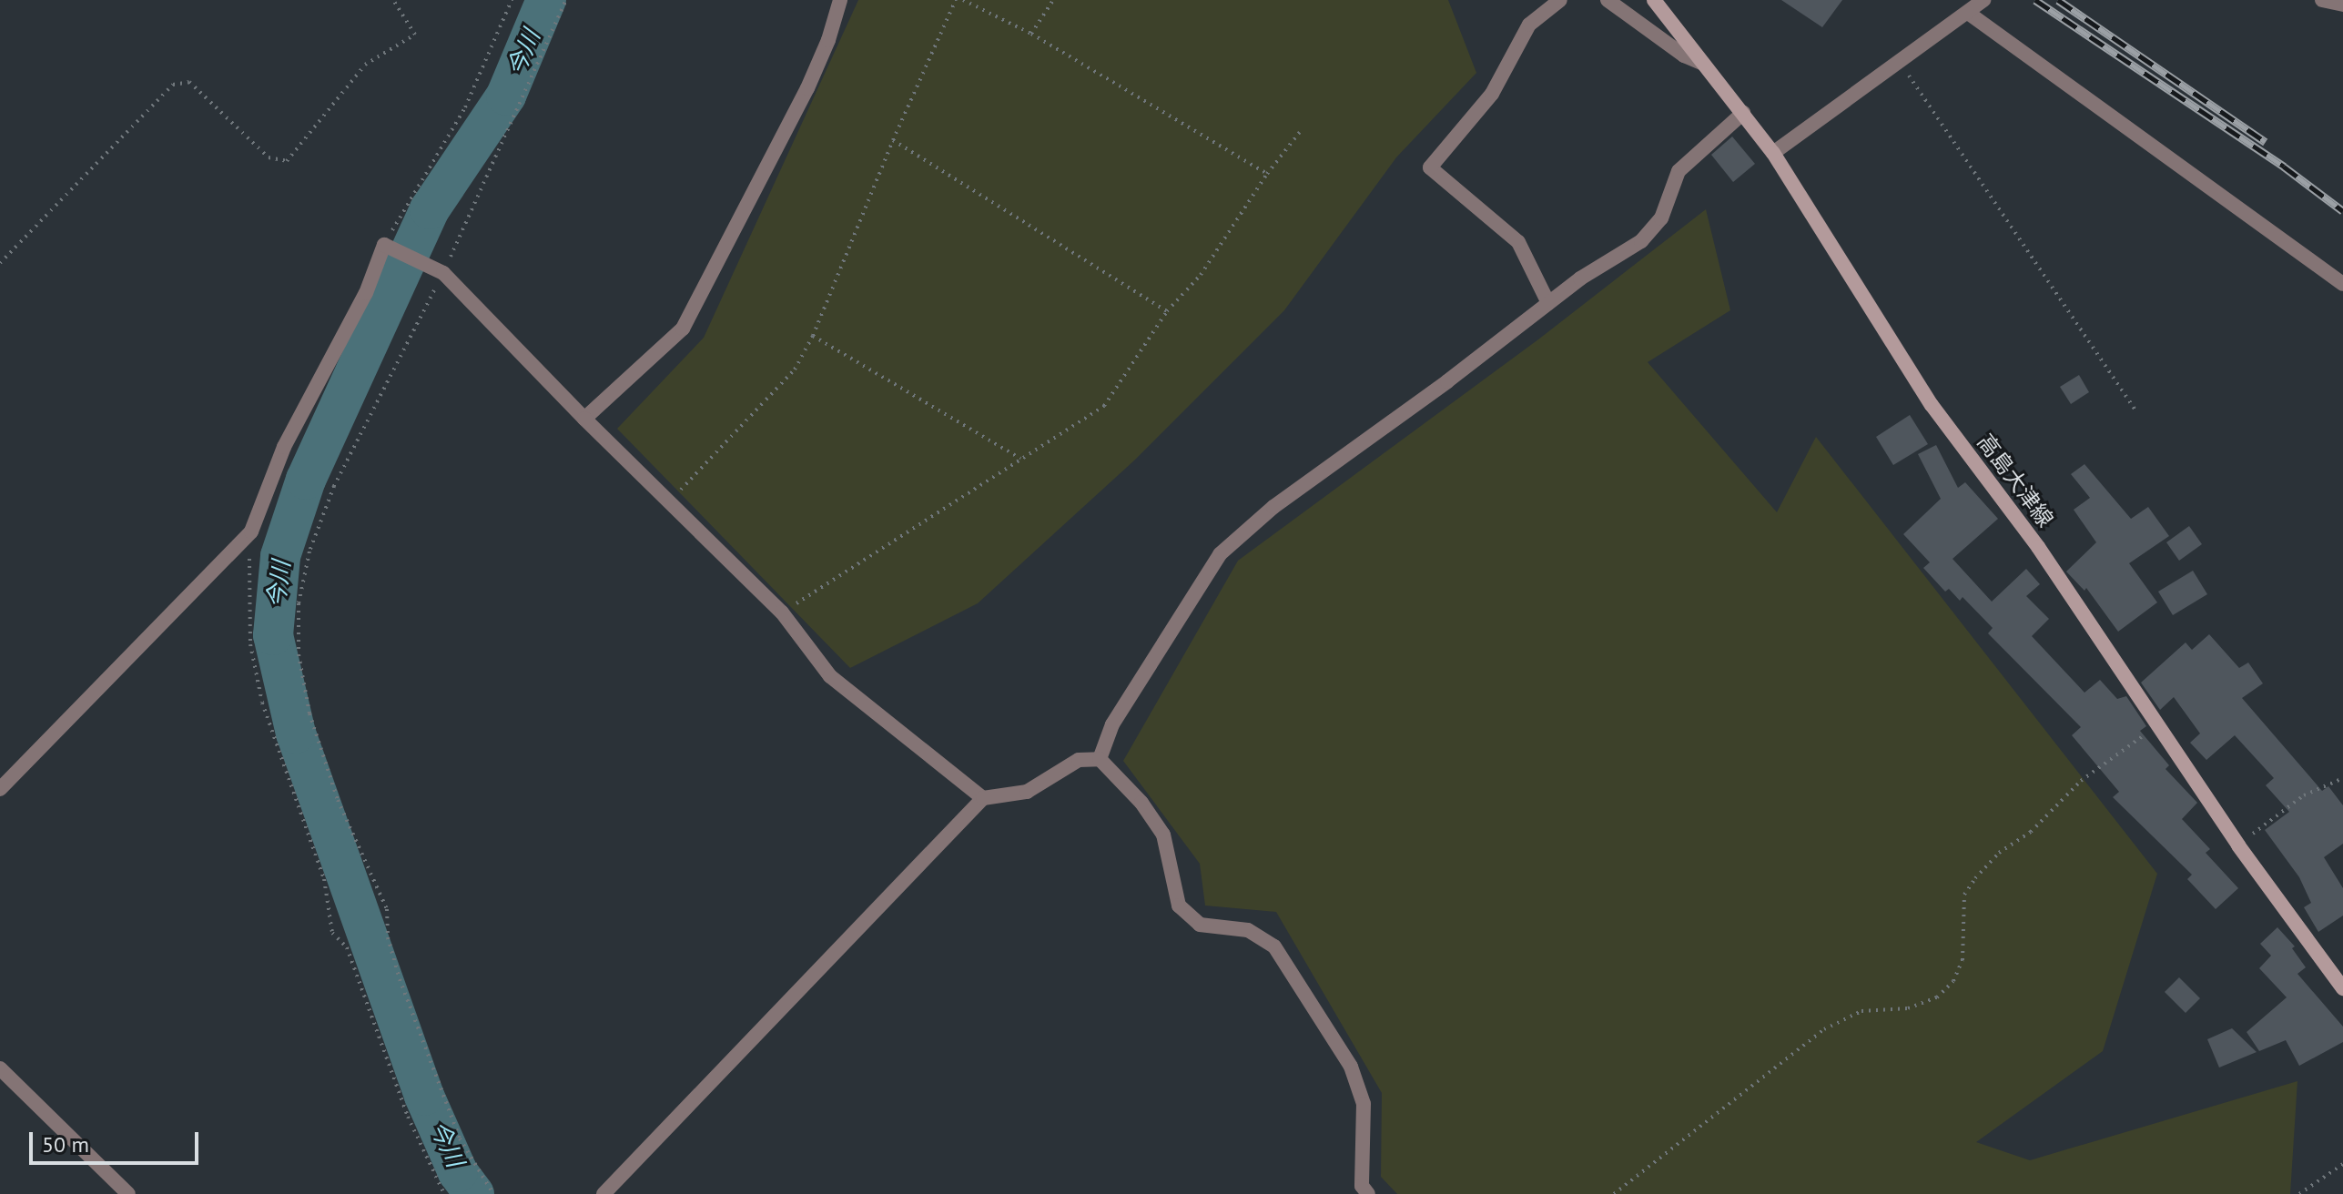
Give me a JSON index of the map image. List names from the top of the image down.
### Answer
{
  "streets": {
    "main road": ["高島大津線"]
  },
  "water": ["今川"],
  "scale_bar": "50 m"
}
